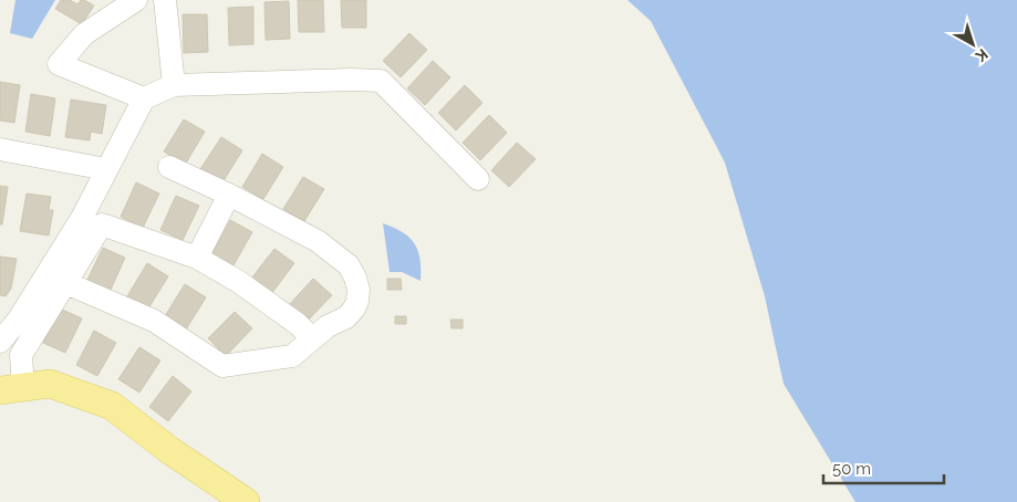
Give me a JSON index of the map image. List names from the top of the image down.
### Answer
{
  "scale_bar": "50 m",
  "north": "bottom right"
}
